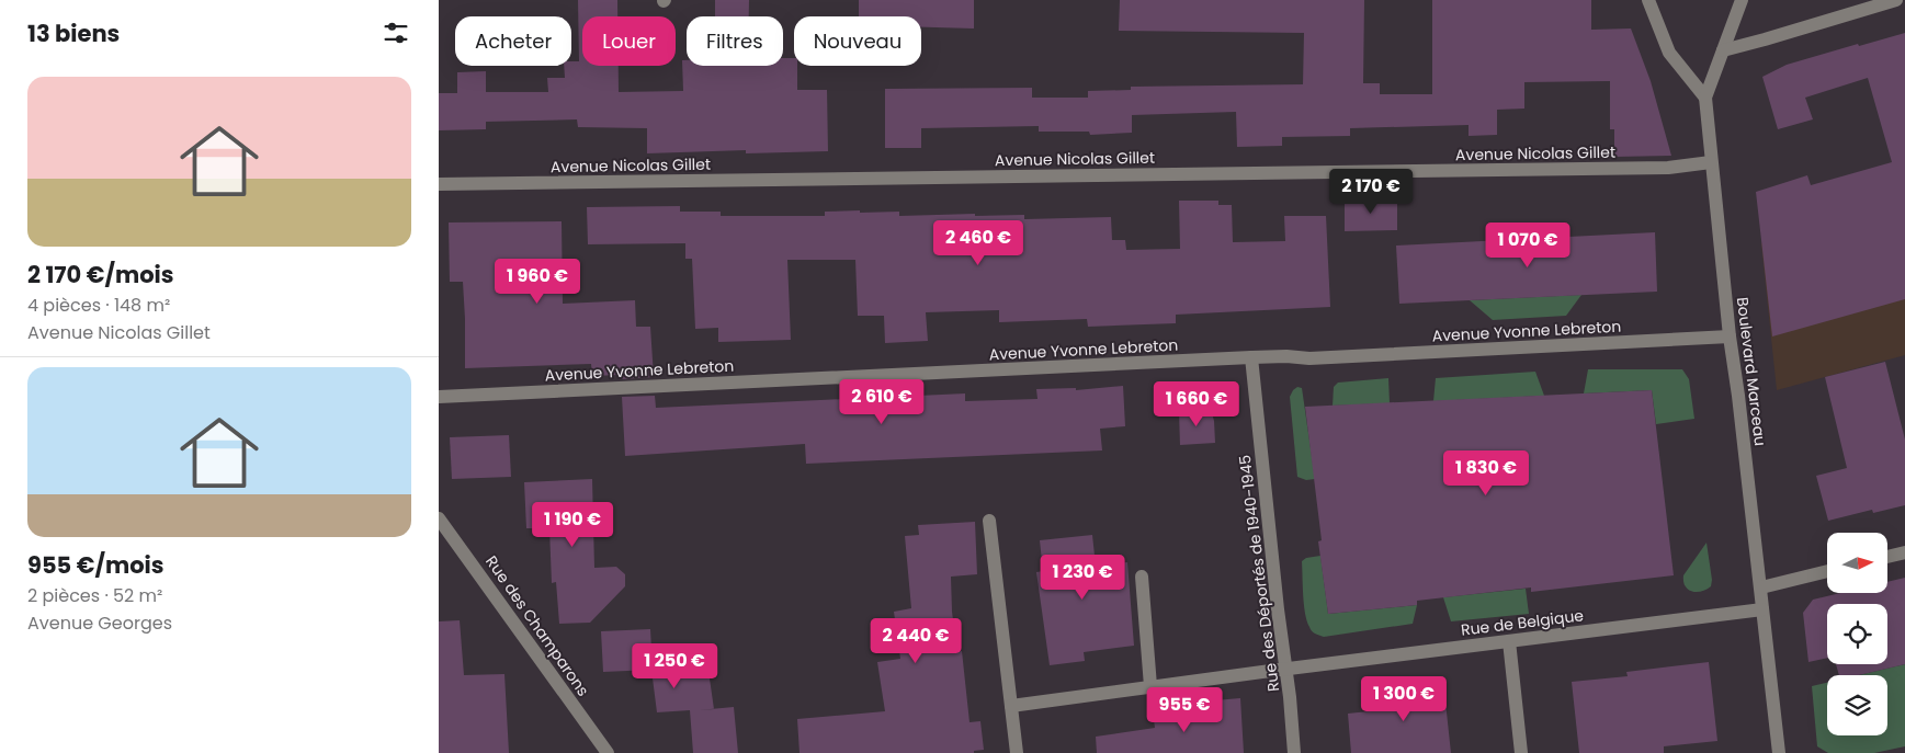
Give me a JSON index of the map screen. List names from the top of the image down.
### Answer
{
  "streets": {
    "street": [
      "Avenue Nicolas Gillet",
      "Avenue Yvonne Lebreton",
      "Boulevard Marceau",
      "Rue des Déportés de 1940-1945",
      "Rue de Belgique",
      "Rue des Champarons"
    ]
  },
  "crossings": [
    ["Avenue Nicolas Gillet", "Boulevard Marceau"],
    ["Avenue Yvonne Lebreton", "Boulevard Marceau"],
    ["Avenue Yvonne Lebreton", "Rue des Déportés de 1940-1945"],
    ["Boulevard Marceau", "Rue de Belgique"],
    ["Rue des Déportés de 1940-1945", "Rue de Belgique"]
  ],
  "north": "right",
  "page": {
    "heading": "13 biens",
    "chip": [
      "Acheter",
      "Louer",
      "Filtres",
      "Nouveau"
    ],
    "list": [
      {
        "name": "2 170 €/mois",
        "note": "4 pièces · 148 m² · Avenue Nicolas Gillet"
      },
      {
        "name": "955 €/mois",
        "note": "2 pièces · 52 m² · Avenue Georges"
      }
    ],
    "price": [
      "2 170 €",
      "2 460 €",
      "1 070 €",
      "1 960 €",
      "2 610 €",
      "1 660 €",
      "1 830 €",
      "1 190 €",
      "1 230 €",
      "2 440 €",
      "1 250 €",
      "1 300 €",
      "955 €"
    ]
  }
}
